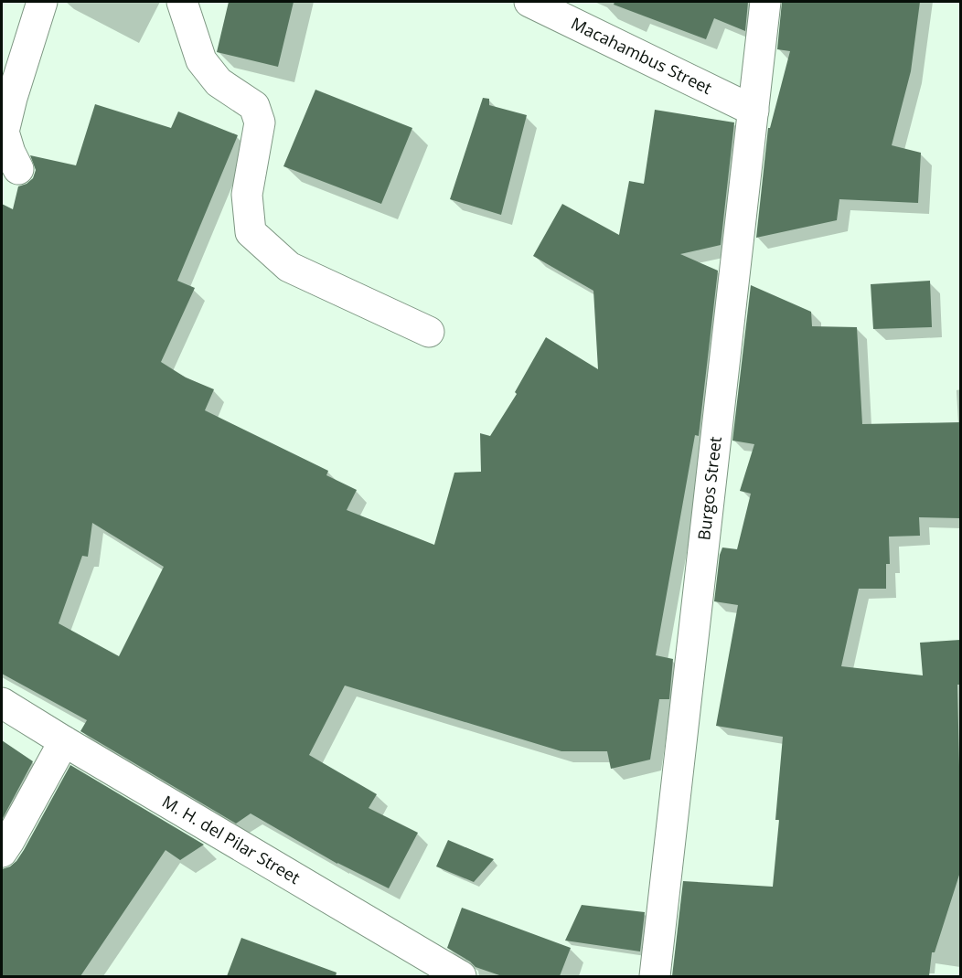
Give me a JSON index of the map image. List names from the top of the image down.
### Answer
{
  "streets": {
    "street": ["Macahambus Street", "Burgos Street", "M. H. del Pilar Street"]
  },
  "crossings": [
    ["Macahambus Street", "Burgos Street"]
  ]
}
